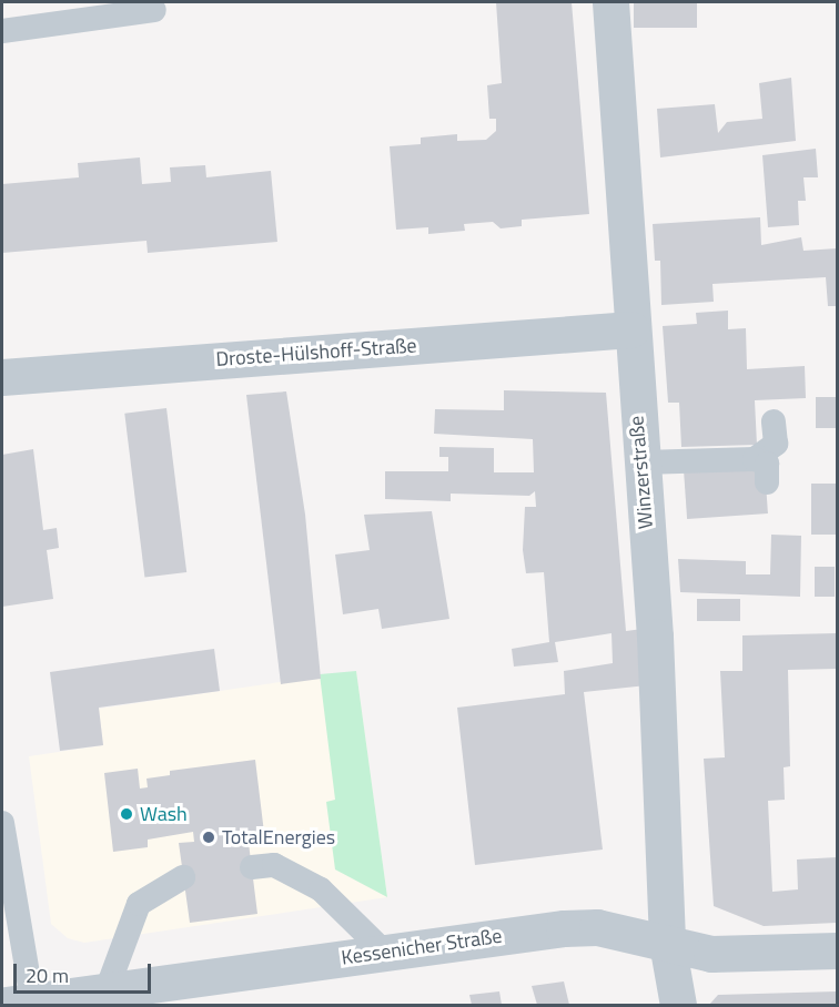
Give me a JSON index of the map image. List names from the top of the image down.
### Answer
{
  "streets": {
    "street": ["Droste-Hülshoff-Straße", "Winzerstraße", "Kessenicher Straße"]
  },
  "crossings": [
    ["Droste-Hülshoff-Straße", "Winzerstraße"],
    ["Winzerstraße", "Kessenicher Straße"]
  ],
  "places": ["Wash", "TotalEnergies"],
  "scale_bar": "20 m"
}
